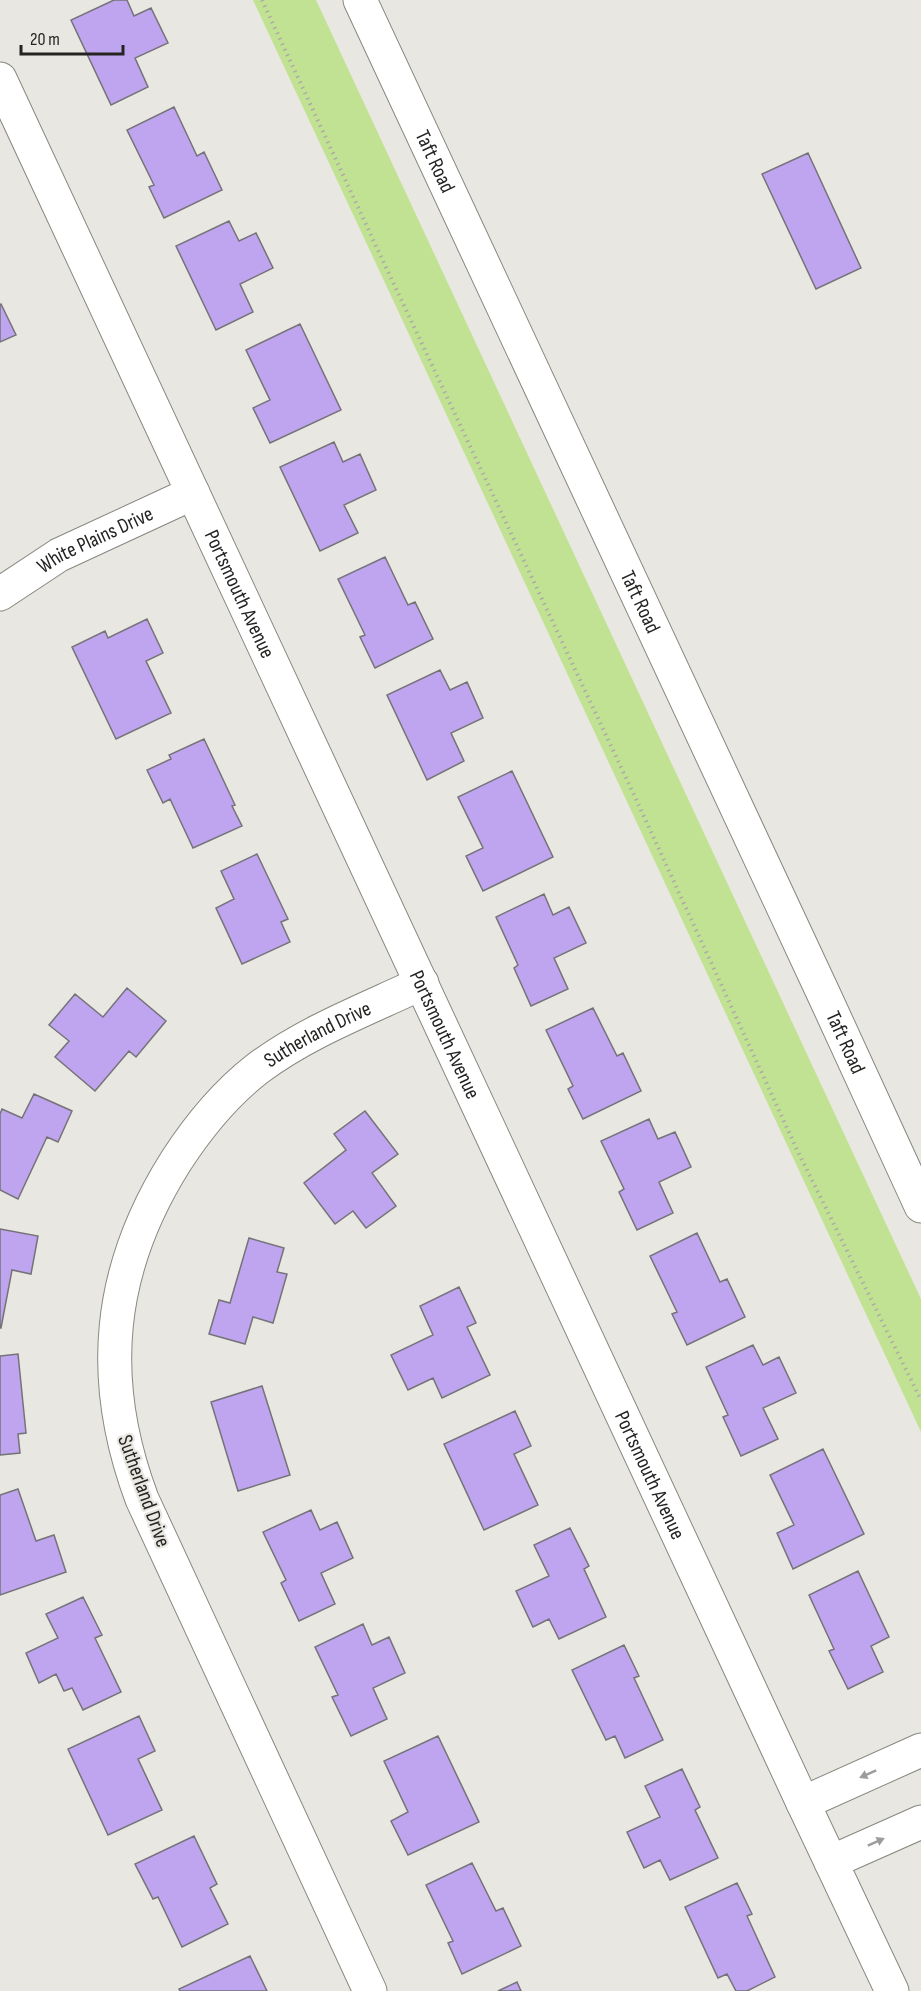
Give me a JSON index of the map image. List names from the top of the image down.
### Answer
{
  "streets": {
    "street": [
      "Taft Road",
      "White Plains Drive",
      "Portsmouth Avenue",
      "Sutherland Drive"
    ]
  },
  "crossings": [
    ["White Plains Drive", "Portsmouth Avenue"],
    ["Portsmouth Avenue", "Sutherland Drive"]
  ],
  "scale_bar": "20 m"
}
